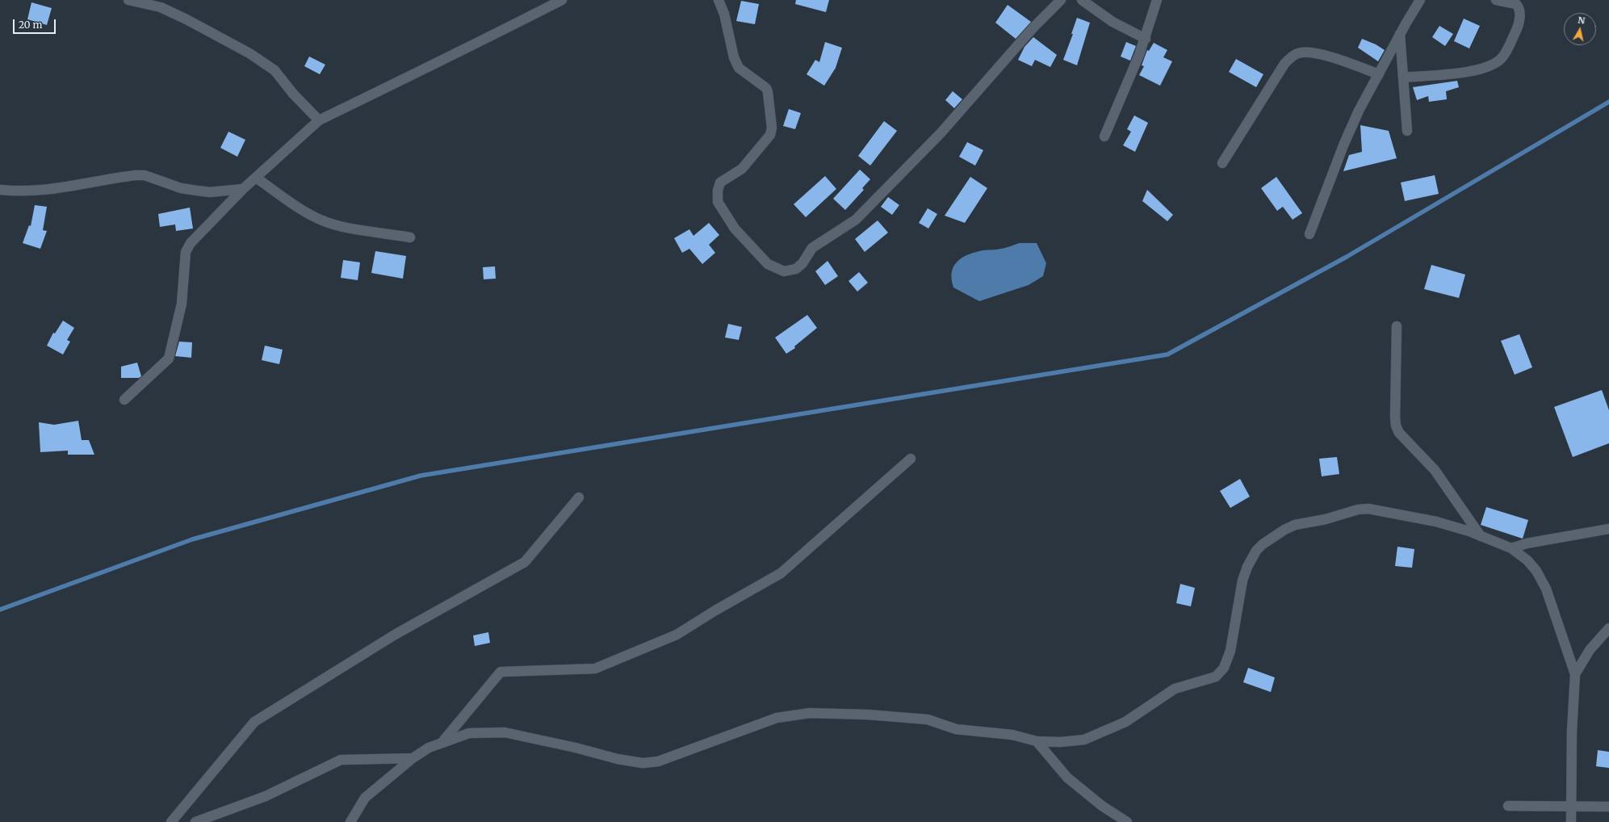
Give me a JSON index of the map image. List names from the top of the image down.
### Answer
{
  "scale_bar": "20 m",
  "north": "top"
}
